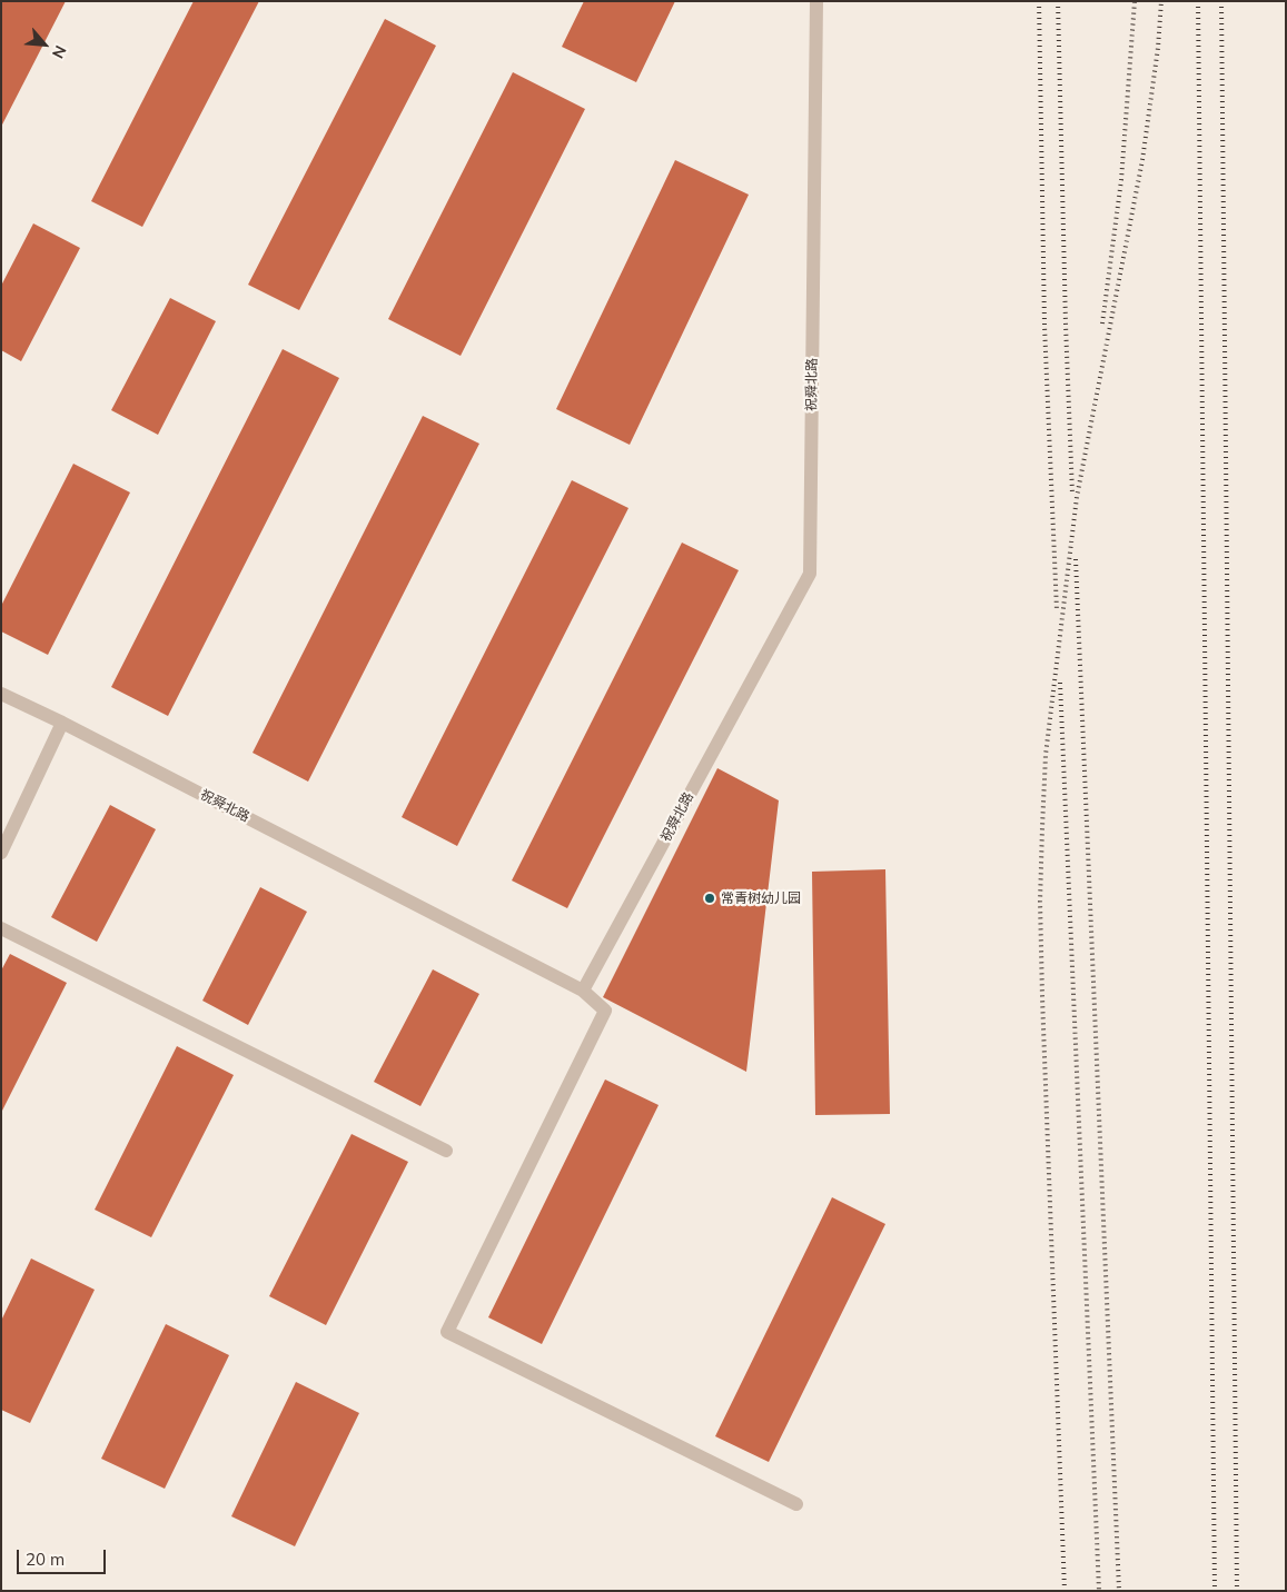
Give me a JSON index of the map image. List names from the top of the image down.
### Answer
{
  "streets": {
    "street": ["祝舜北路"]
  },
  "places": ["常青树幼儿园"],
  "scale_bar": "20 m",
  "north": "bottom right"
}
